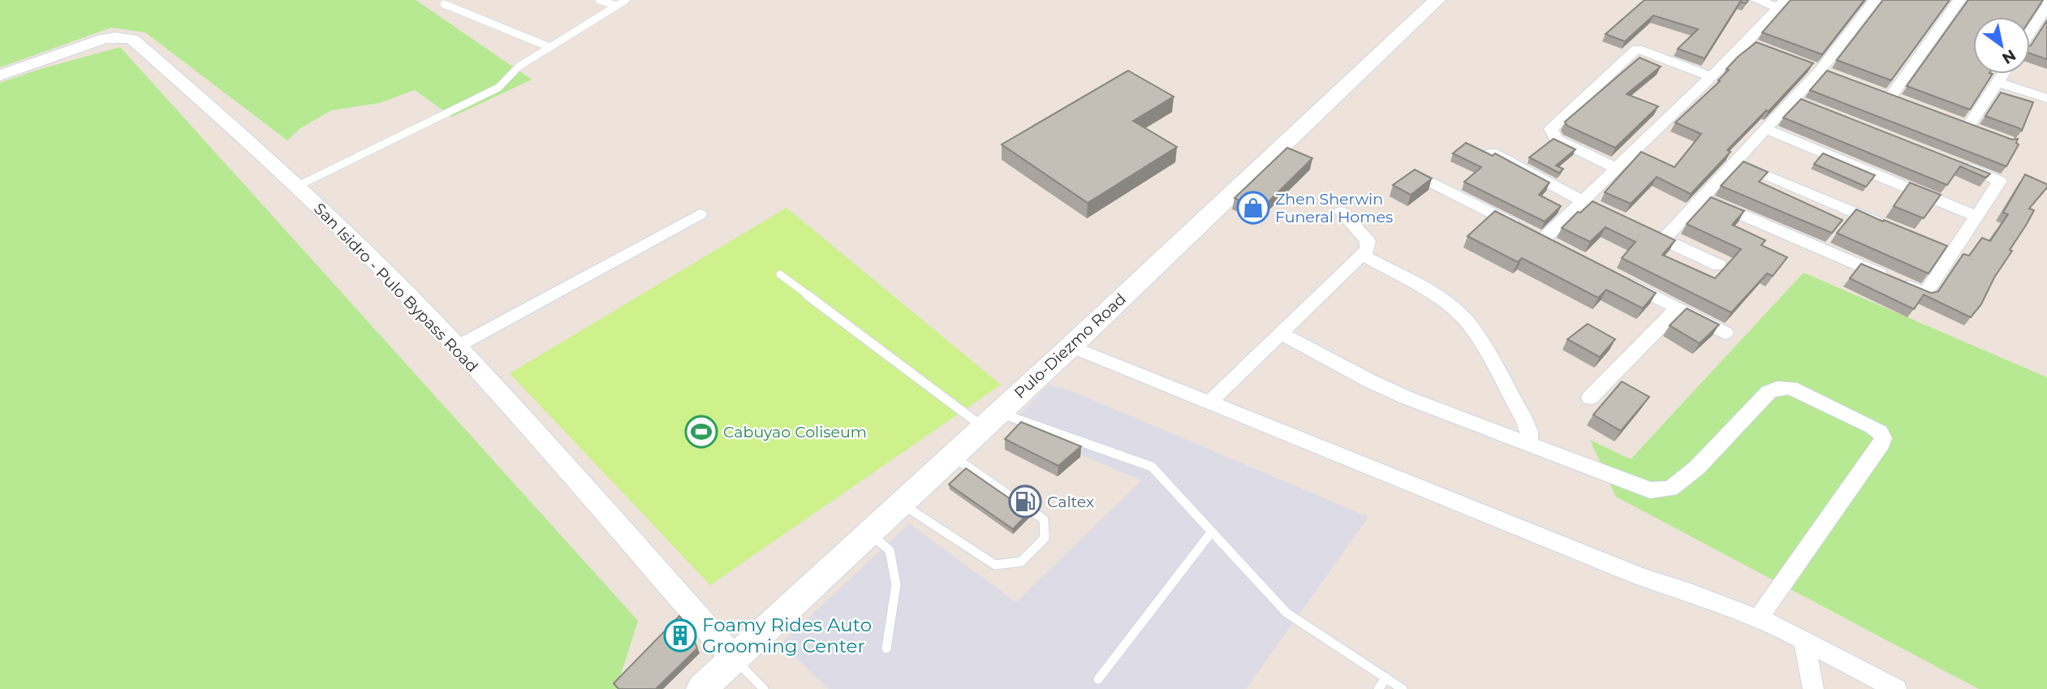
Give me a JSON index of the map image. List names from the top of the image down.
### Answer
{
  "streets": {
    "main road": ["Pulo-Diezmo Road"],
    "street": ["San Isidro - Pulo Bypass Road"]
  },
  "crossings": [
    ["San Isidro - Pulo Bypass Road", "Pulo-Diezmo Road"]
  ],
  "places": {
    "shop": ["Zhen Sherwin Funeral Homes"],
    "sports": ["Cabuyao Coliseum"],
    "fuel station": ["Caltex"],
    "building": ["Foamy Rides Auto Grooming Center"]
  },
  "north": "bottom right"
}
